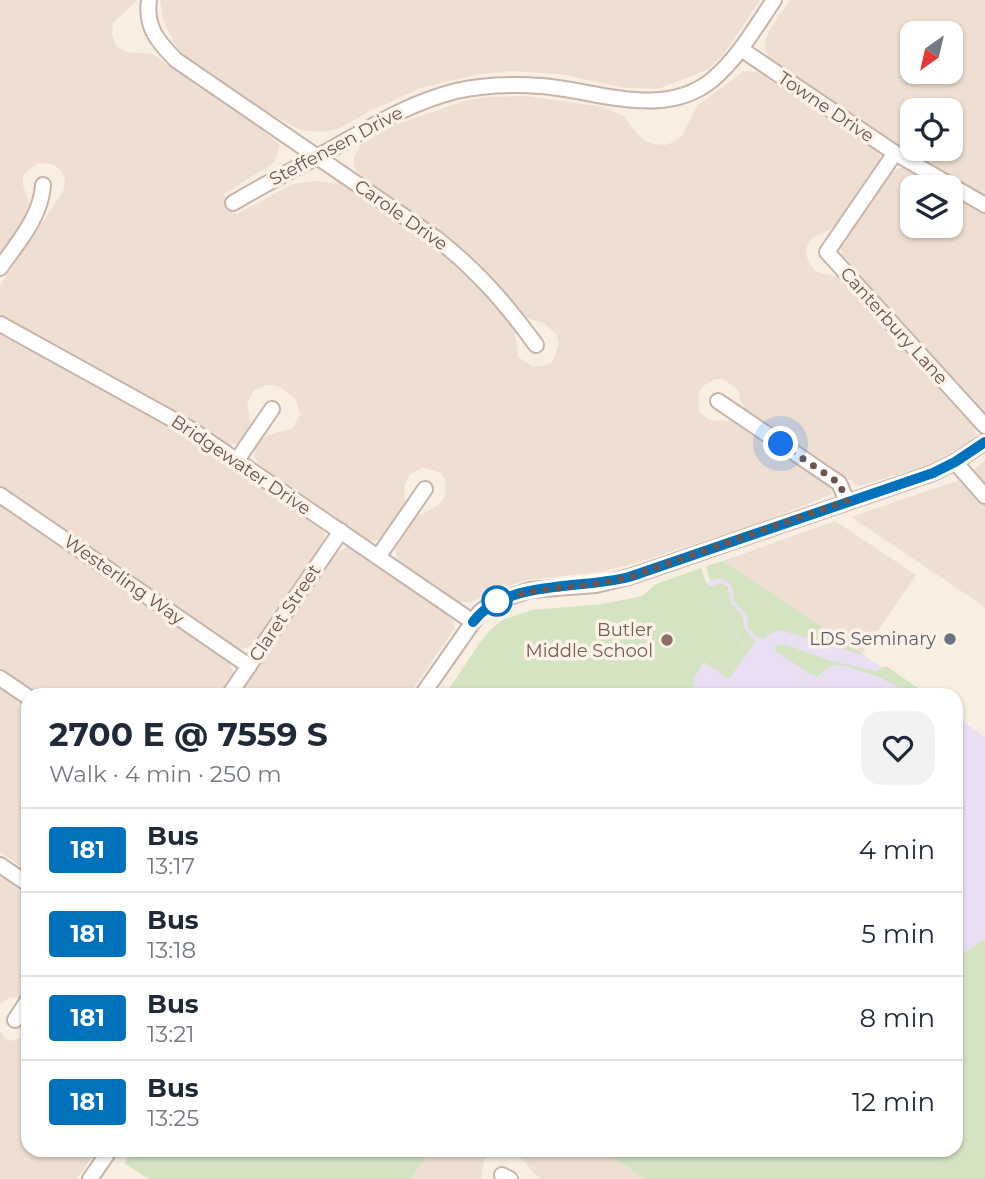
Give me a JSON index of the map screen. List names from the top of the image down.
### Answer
{
  "streets": {
    "street": [
      "Towne Drive",
      "Steffensen Drive",
      "Carole Drive",
      "Canterbury Lane",
      "Bridgewater Drive",
      "Westerling Way",
      "Claret Street"
    ]
  },
  "crossings": [
    ["Towne Drive", "Steffensen Drive"],
    ["Towne Drive", "Canterbury Lane"],
    ["Steffensen Drive", "Carole Drive"],
    ["Bridgewater Drive", "Claret Street"],
    ["Westerling Way", "Claret Street"]
  ],
  "places": ["LDS Seminary", "Butler Middle School"],
  "lines": ["bus line 181"],
  "north": "bottom left",
  "page": {
    "heading": ["2700 E @ 7559 S", "Walk · 4 min · 250 m"],
    "list": [
      {
        "mark": "181",
        "name": "Bus",
        "note": "13:17",
        "value": "4 min"
      },
      {
        "mark": "181",
        "name": "Bus",
        "note": "13:18",
        "value": "5 min"
      },
      {
        "mark": "181",
        "name": "Bus",
        "note": "13:21",
        "value": "8 min"
      },
      {
        "mark": "181",
        "name": "Bus",
        "note": "13:25",
        "value": "12 min"
      }
    ]
  }
}
